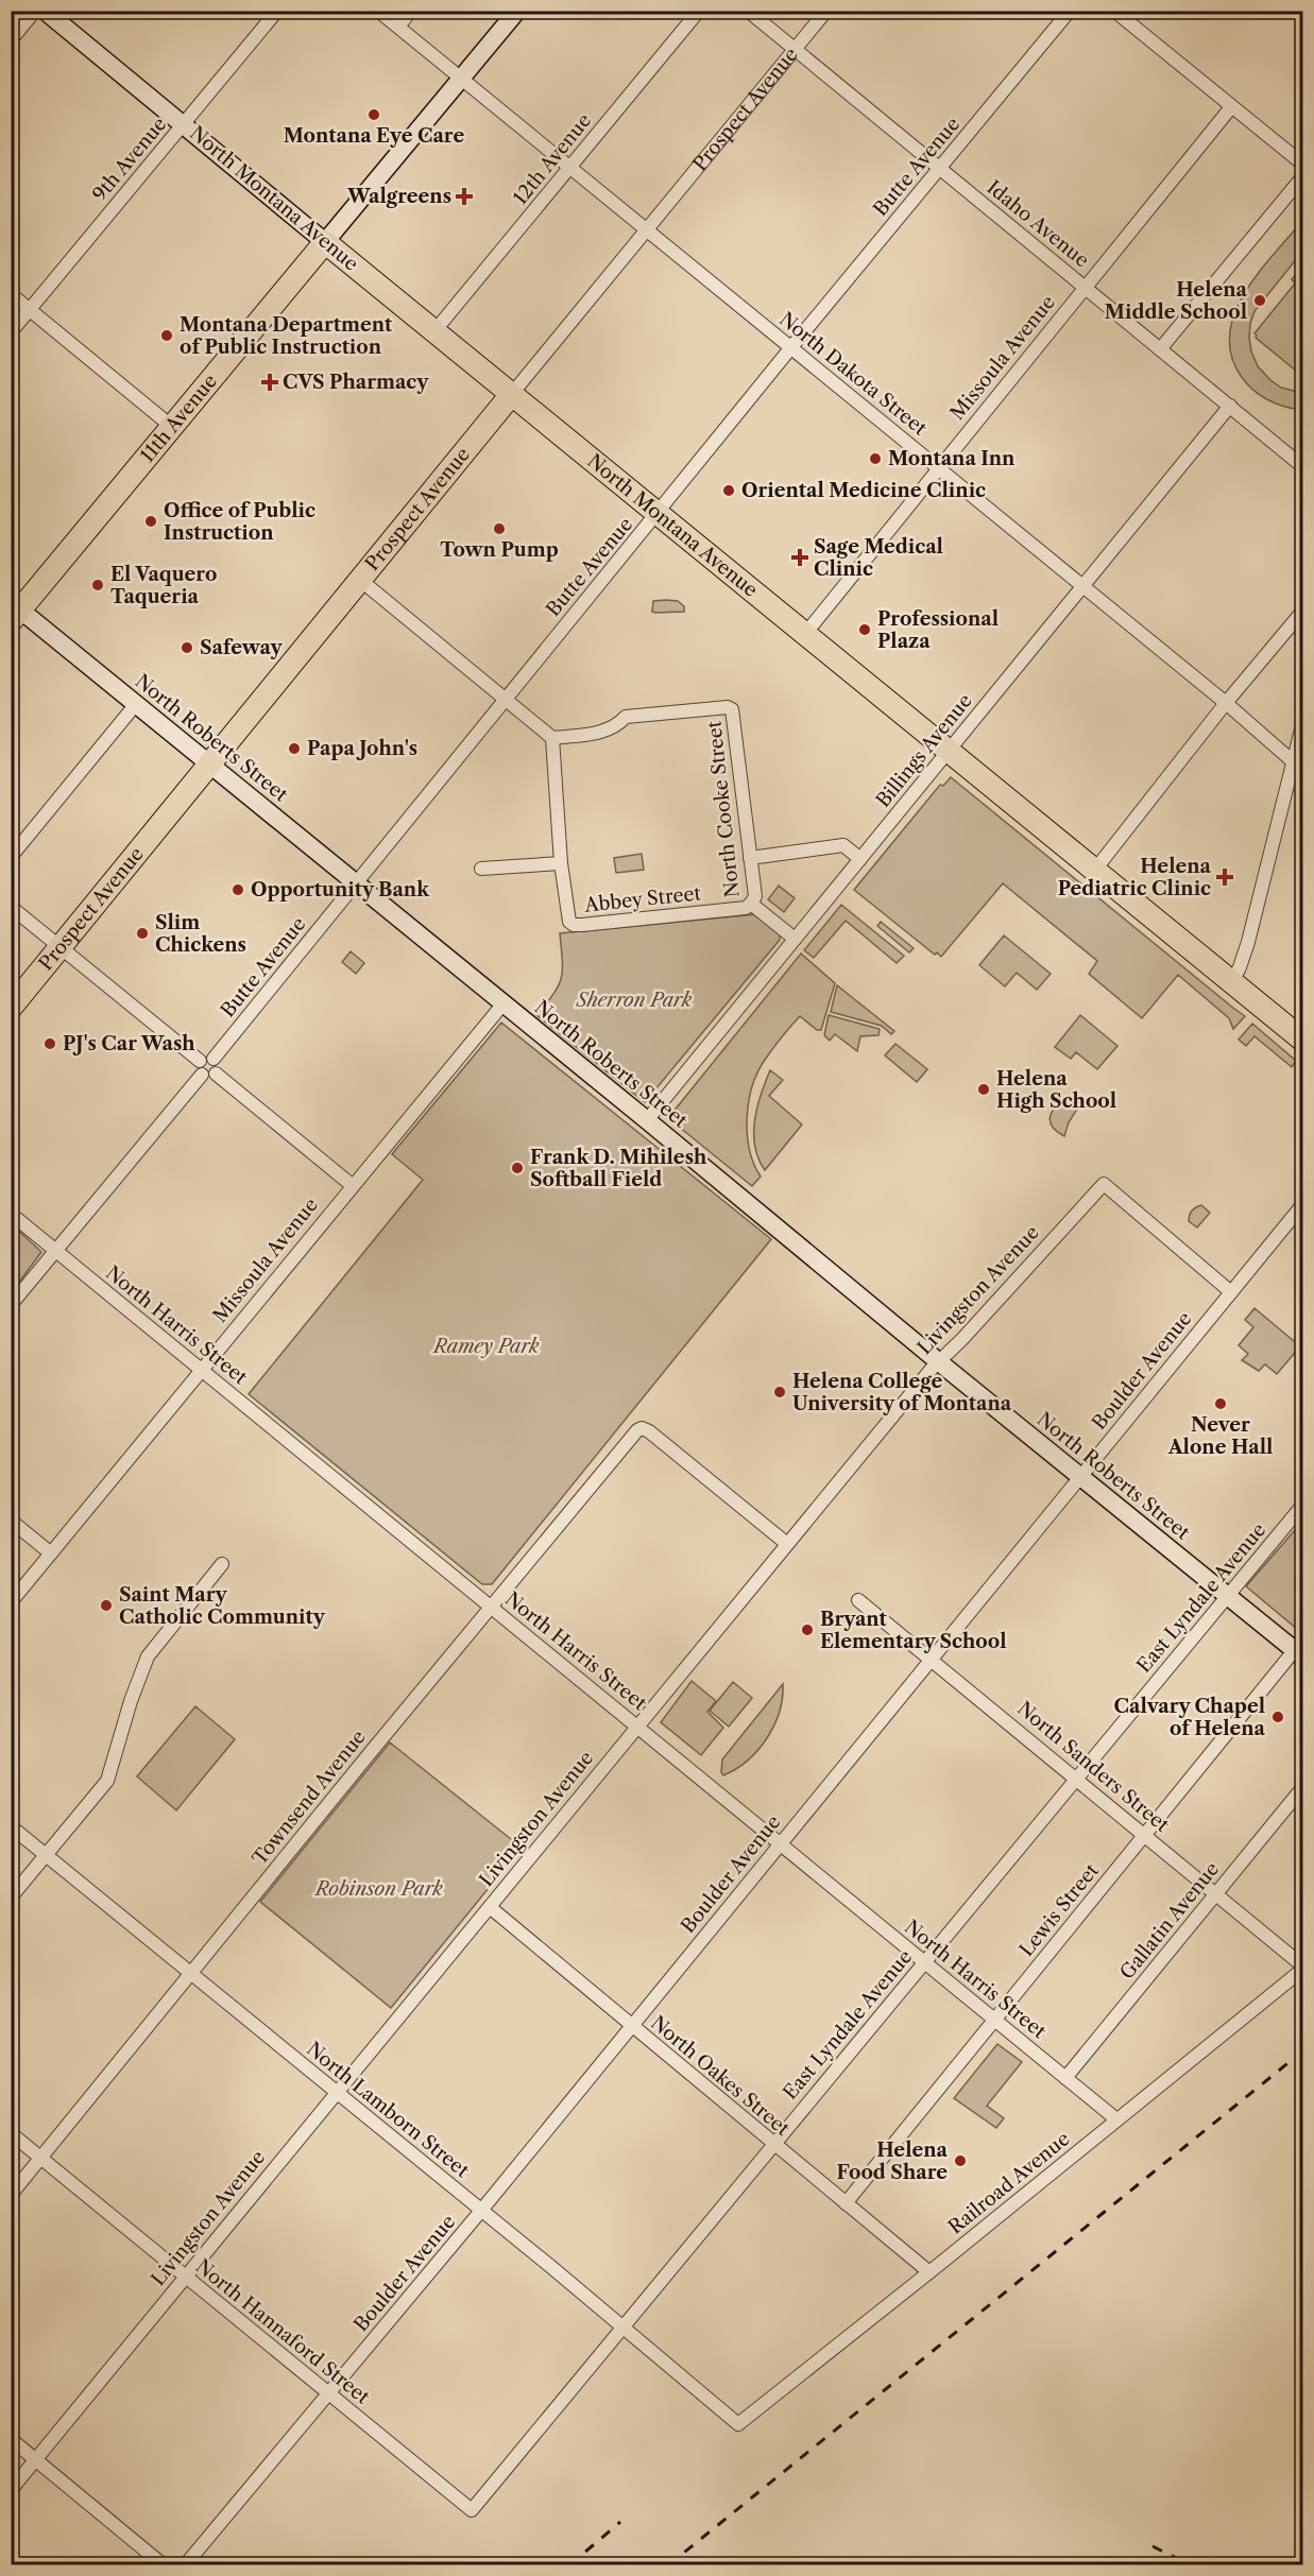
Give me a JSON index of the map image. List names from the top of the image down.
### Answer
{
  "streets": {
    "highway": ["Prospect Avenue", "North Montana Avenue", "11th Avenue"],
    "street": [
      "9th Avenue",
      "12th Avenue",
      "Butte Avenue",
      "Idaho Avenue",
      "Missoula Avenue",
      "North Dakota Street",
      "North Roberts Street",
      "Billings Avenue",
      "North Cooke Street",
      "Abbey Street",
      "Livingston Avenue",
      "North Harris Street",
      "Boulder Avenue",
      "East Lyndale Avenue",
      "North Sanders Street",
      "Townsend Avenue",
      "Lewis Street",
      "Gallatin Avenue",
      "North Oakes Street",
      "North Lamborn Street",
      "Railroad Avenue",
      "North Hannaford Street"
    ]
  },
  "crossings": [
    ["Prospect Avenue", "North Montana Avenue"],
    ["Prospect Avenue", "Idaho Avenue"],
    ["Prospect Avenue", "North Dakota Street"],
    ["Prospect Avenue", "North Roberts Street"],
    ["9th Avenue", "North Montana Avenue"],
    ["12th Avenue", "North Montana Avenue"],
    ["12th Avenue", "North Dakota Street"],
    ["Butte Avenue", "North Montana Avenue"],
    ["Butte Avenue", "Idaho Avenue"],
    ["Butte Avenue", "North Dakota Street"],
    ["Butte Avenue", "North Roberts Street"],
    ["North Montana Avenue", "Missoula Avenue"],
    ["North Montana Avenue", "11th Avenue"],
    ["North Montana Avenue", "Billings Avenue"],
    ["Idaho Avenue", "Missoula Avenue"],
    ["Idaho Avenue", "Billings Avenue"],
    ["Missoula Avenue", "North Dakota Street"],
    ["Missoula Avenue", "North Roberts Street"],
    ["Missoula Avenue", "North Harris Street"],
    ["North Dakota Street", "11th Avenue"],
    ["North Dakota Street", "Billings Avenue"],
    ["11th Avenue", "North Roberts Street"],
    ["North Roberts Street", "Billings Avenue"],
    ["North Roberts Street", "Livingston Avenue"],
    ["North Roberts Street", "Boulder Avenue"],
    ["North Roberts Street", "East Lyndale Avenue"],
    ["North Roberts Street", "Lewis Street"],
    ["Billings Avenue", "North Cooke Street"],
    ["North Cooke Street", "Abbey Street"],
    ["Livingston Avenue", "North Harris Street"],
    ["Livingston Avenue", "Boulder Avenue"],
    ["Livingston Avenue", "Townsend Avenue"],
    ["Livingston Avenue", "North Oakes Street"],
    ["Livingston Avenue", "North Lamborn Street"],
    ["Livingston Avenue", "North Hannaford Street"],
    ["North Harris Street", "Boulder Avenue"],
    ["North Harris Street", "East Lyndale Avenue"],
    ["North Harris Street", "Townsend Avenue"],
    ["North Harris Street", "Lewis Street"],
    ["North Harris Street", "Gallatin Avenue"],
    ["North Harris Street", "Railroad Avenue"],
    ["Boulder Avenue", "North Sanders Street"],
    ["Boulder Avenue", "North Oakes Street"],
    ["Boulder Avenue", "North Lamborn Street"],
    ["Boulder Avenue", "North Hannaford Street"],
    ["East Lyndale Avenue", "North Sanders Street"],
    ["East Lyndale Avenue", "North Oakes Street"],
    ["East Lyndale Avenue", "North Lamborn Street"],
    ["East Lyndale Avenue", "North Hannaford Street"],
    ["North Sanders Street", "Lewis Street"],
    ["North Sanders Street", "Gallatin Avenue"],
    ["North Sanders Street", "Railroad Avenue"],
    ["Townsend Avenue", "North Lamborn Street"],
    ["Townsend Avenue", "North Hannaford Street"],
    ["Lewis Street", "North Oakes Street"],
    ["North Oakes Street", "Railroad Avenue"],
    ["North Lamborn Street", "Railroad Avenue"]
  ],
  "parks": ["Sherron Park", "Ramey Park", "Robinson Park"],
  "places": {
    "other": [
      "Montana Eye Care",
      "Helena Middle School",
      "Montana Department of Public Instruction",
      "Montana Inn",
      "Oriental Medicine Clinic",
      "Office of Public Instruction",
      "Town Pump",
      "El Vaquero Taqueria",
      "Professional Plaza",
      "Safeway",
      "Papa John's",
      "Opportunity Bank",
      "Slim Chickens",
      "PJ's Car Wash",
      "Helena High School",
      "Frank D. Mihilesh Softball Field",
      "Helena College University of Montana",
      "Never Alone Hall",
      "Saint Mary Catholic Community",
      "Bryant Elementary School",
      "Calvary Chapel of Helena",
      "Helena Food Share"
    ],
    "health": [
      "Walgreens",
      "CVS Pharmacy",
      "Sage Medical Clinic",
      "Helena Pediatric Clinic"
    ]
  }
}
